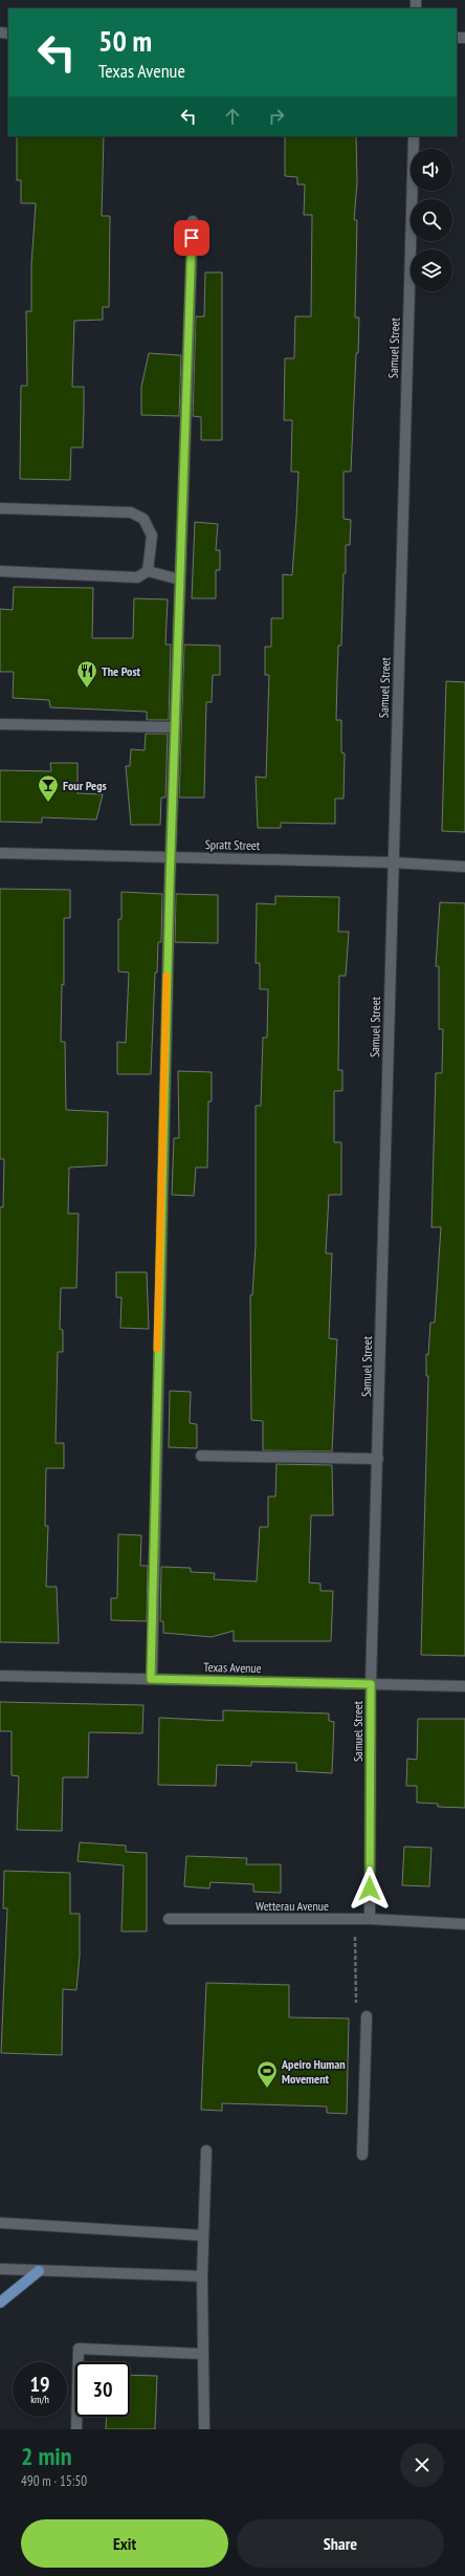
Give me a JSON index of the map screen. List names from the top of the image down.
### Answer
{
  "streets": {
    "street": [
      "Samuel Street",
      "Spratt Street",
      "Texas Avenue",
      "Wetterau Avenue"
    ]
  },
  "crossings": [
    ["Samuel Street", "Spratt Street"],
    ["Samuel Street", "Texas Avenue"],
    ["Samuel Street", "Wetterau Avenue"]
  ],
  "places": {
    "restaurant": ["The Post"],
    "bar": ["Four Pegs"],
    "sports": ["Apeiro Human Movement"]
  },
  "page": {
    "turn": ["50 m", "Texas Avenue"],
    "speed": "19 km/h",
    "limit": "30",
    "heading": ["2 min", "490 m · 15:50"],
    "buttons": ["Exit", "Share"]
  }
}
